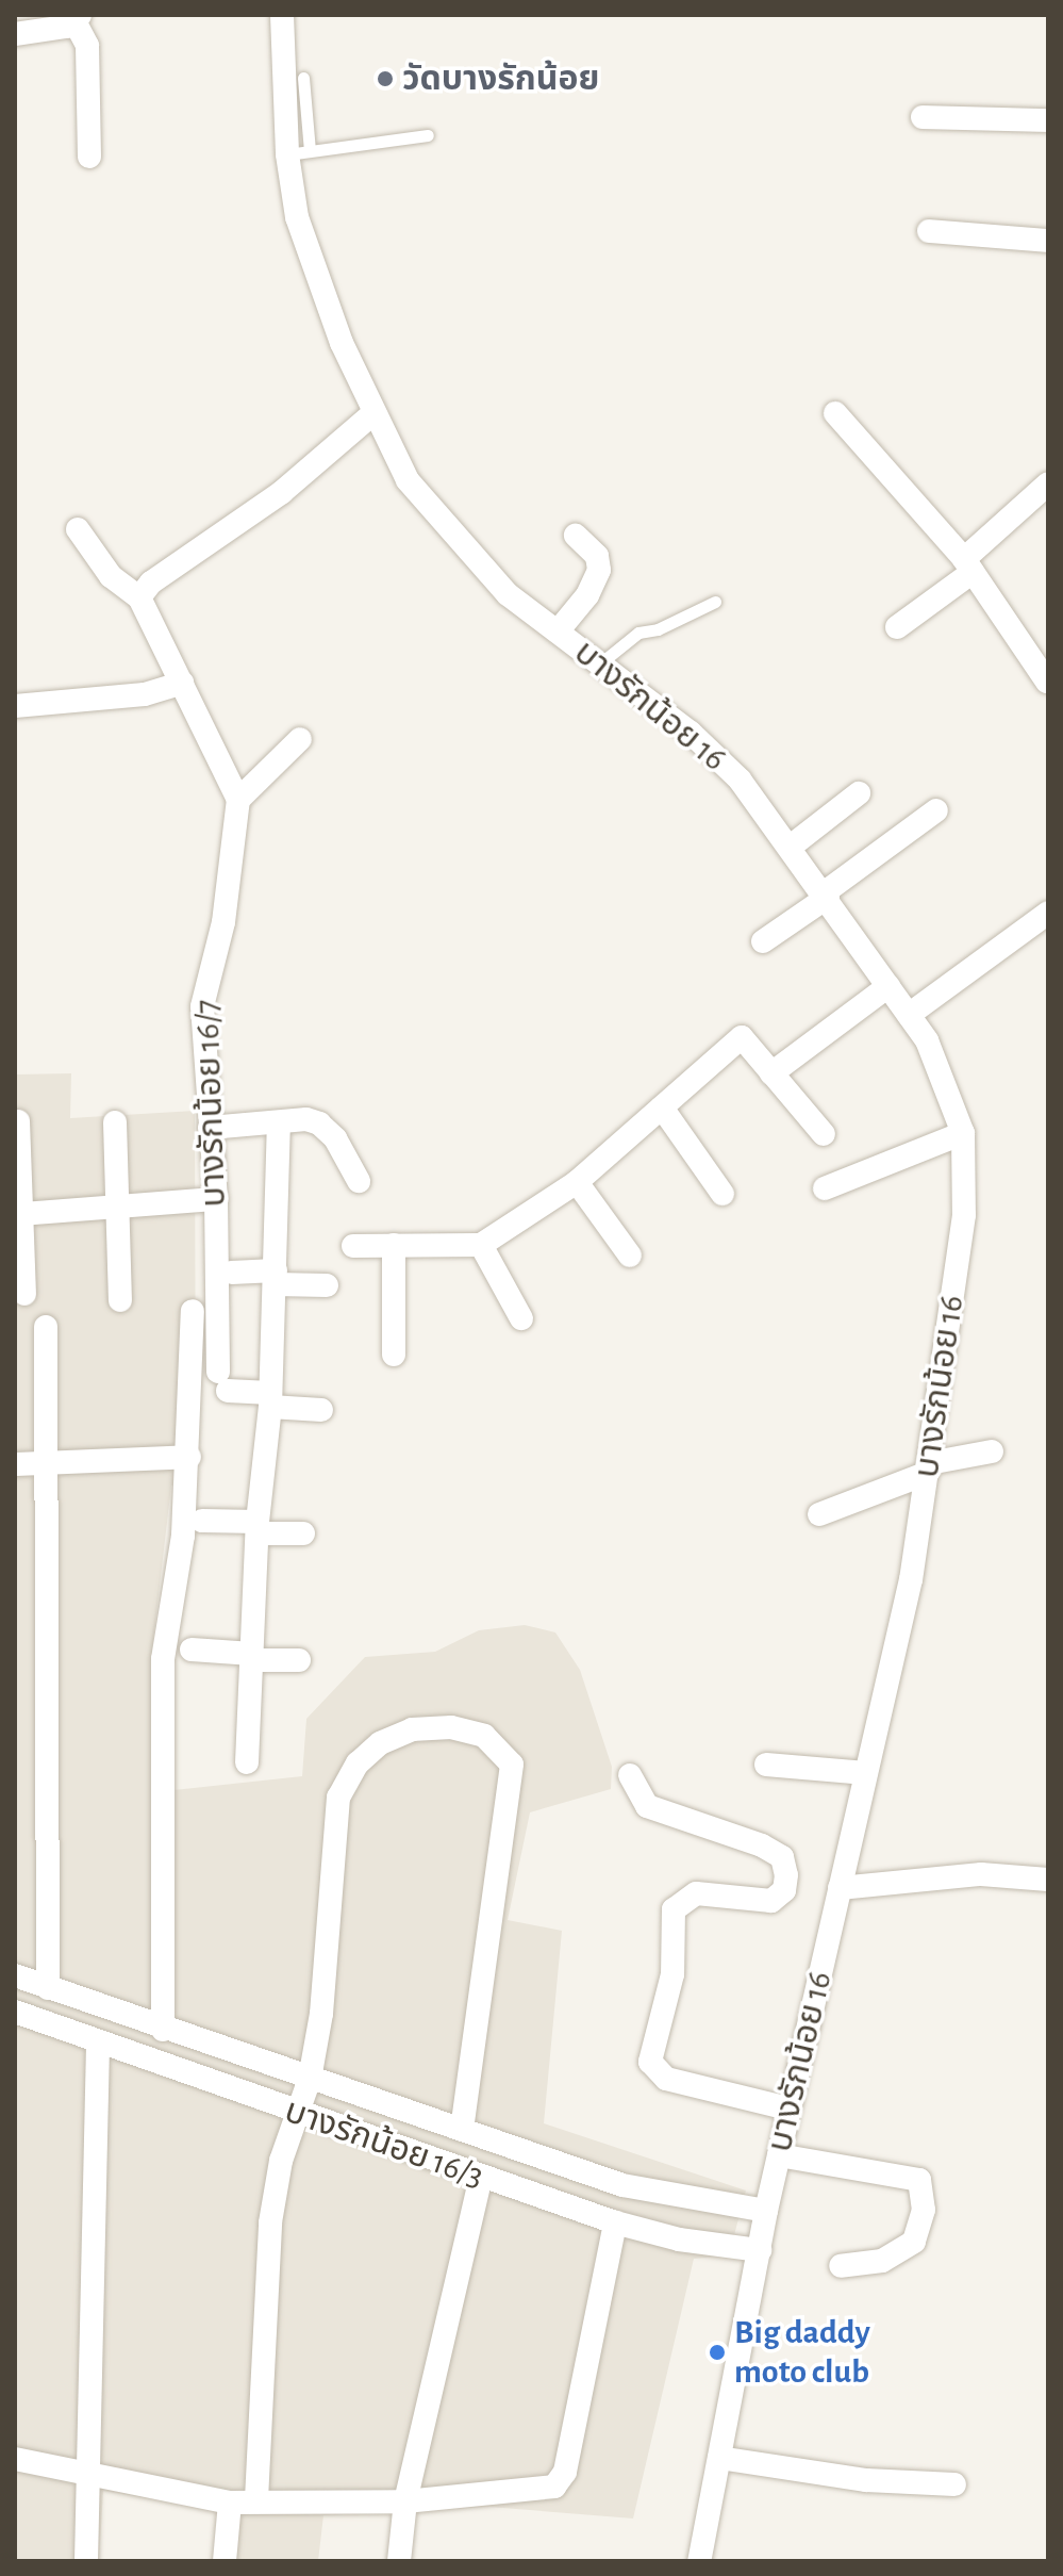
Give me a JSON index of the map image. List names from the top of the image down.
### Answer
{
  "streets": {
    "street": ["บางรักน้อย 16", "บางรักน้อย 16/7", "บางรักน้อย 16/3"]
  },
  "crossings": [
    ["บางรักน้อย 16", "บางรักน้อย 16/3"]
  ],
  "places": ["วัดบางรักน้อย", "Big daddy moto club"]
}
